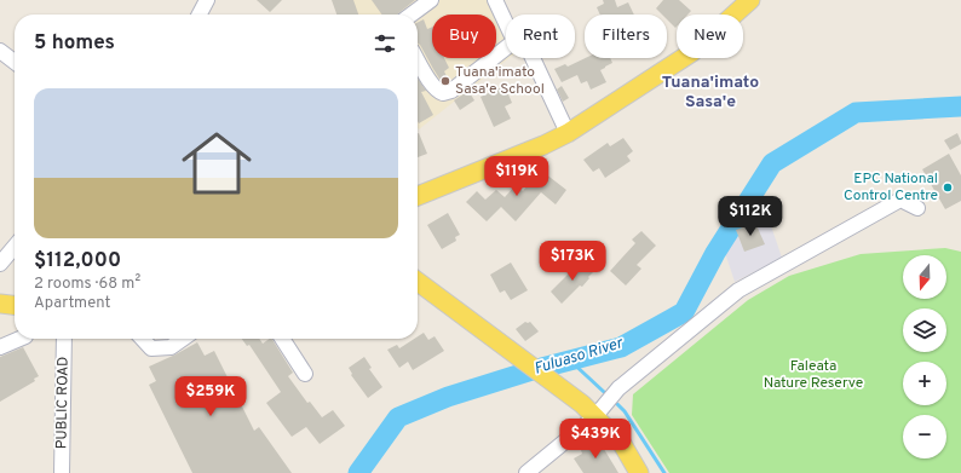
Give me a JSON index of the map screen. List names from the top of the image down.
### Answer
{
  "streets": {
    "street": ["PUBLIC ROAD"]
  },
  "districts": ["Tuana'imato Sasa'e"],
  "water": ["Fuluaso River"],
  "parks": ["Faleata Nature Reserve"],
  "places": ["Tuana'imato Sasa'e School", "EPC National Control Centre"],
  "north": "bottom",
  "page": {
    "chip": [
      "Buy",
      "Rent",
      "Filters",
      "New"
    ],
    "heading": "5 homes",
    "list": [
      {
        "name": "$112,000",
        "note": "2 rooms · 68 m² · Apartment"
      }
    ],
    "price": [
      "$119K",
      "$112K",
      "$173K",
      "$259K",
      "$439K"
    ],
    "map_buttons": ["+", "−"]
  }
}
